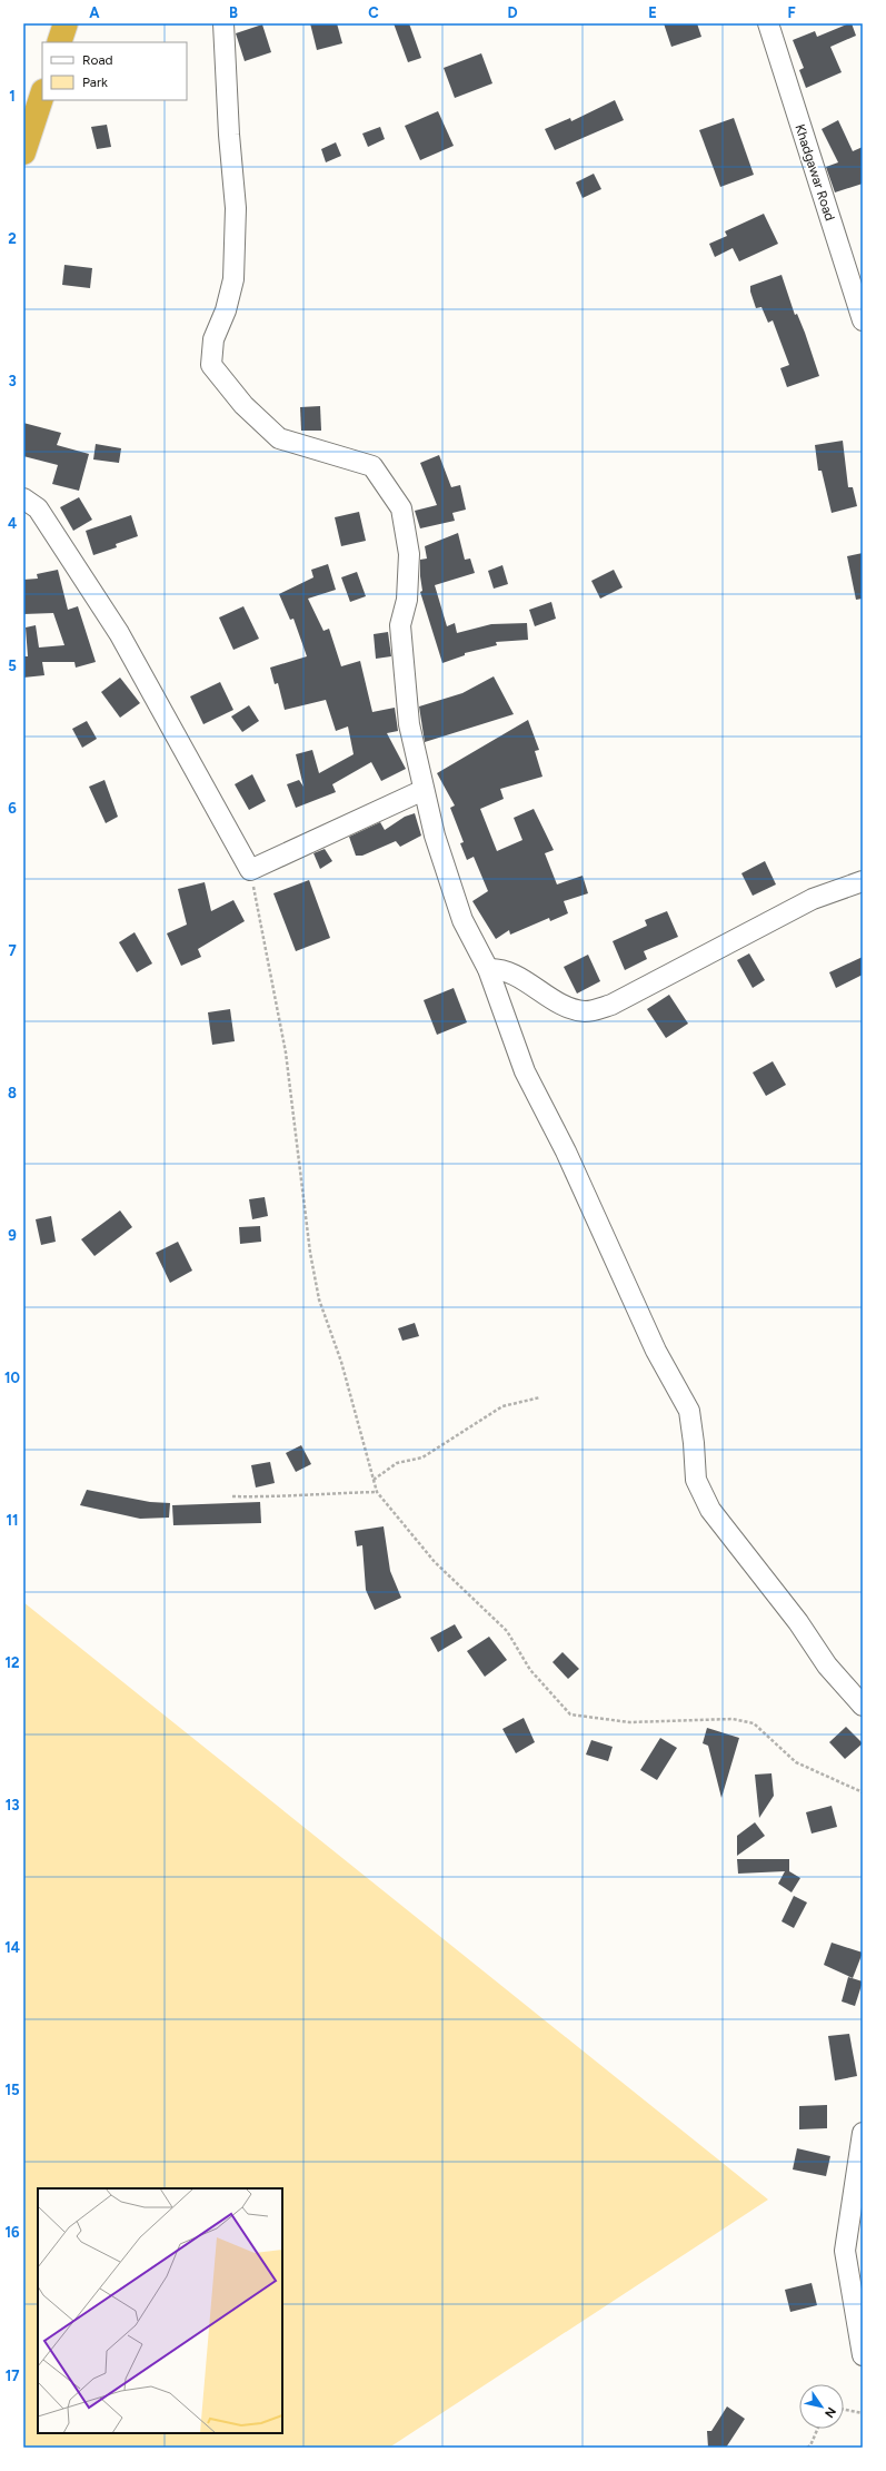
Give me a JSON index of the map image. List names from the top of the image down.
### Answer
{
  "streets": {
    "street": ["Khadgawar Road"]
  },
  "legend": ["Road", "Park"],
  "north": "bottom right",
  "grid": {
    "columns": [
      "A",
      "B",
      "C",
      "D",
      "E",
      "F"
    ],
    "rows": [
      "1",
      "2",
      "3",
      "4",
      "5",
      "6",
      "7",
      "8",
      "9",
      "10",
      "11",
      "12",
      "13",
      "14",
      "15",
      "16",
      "17"
    ]
  }
}
